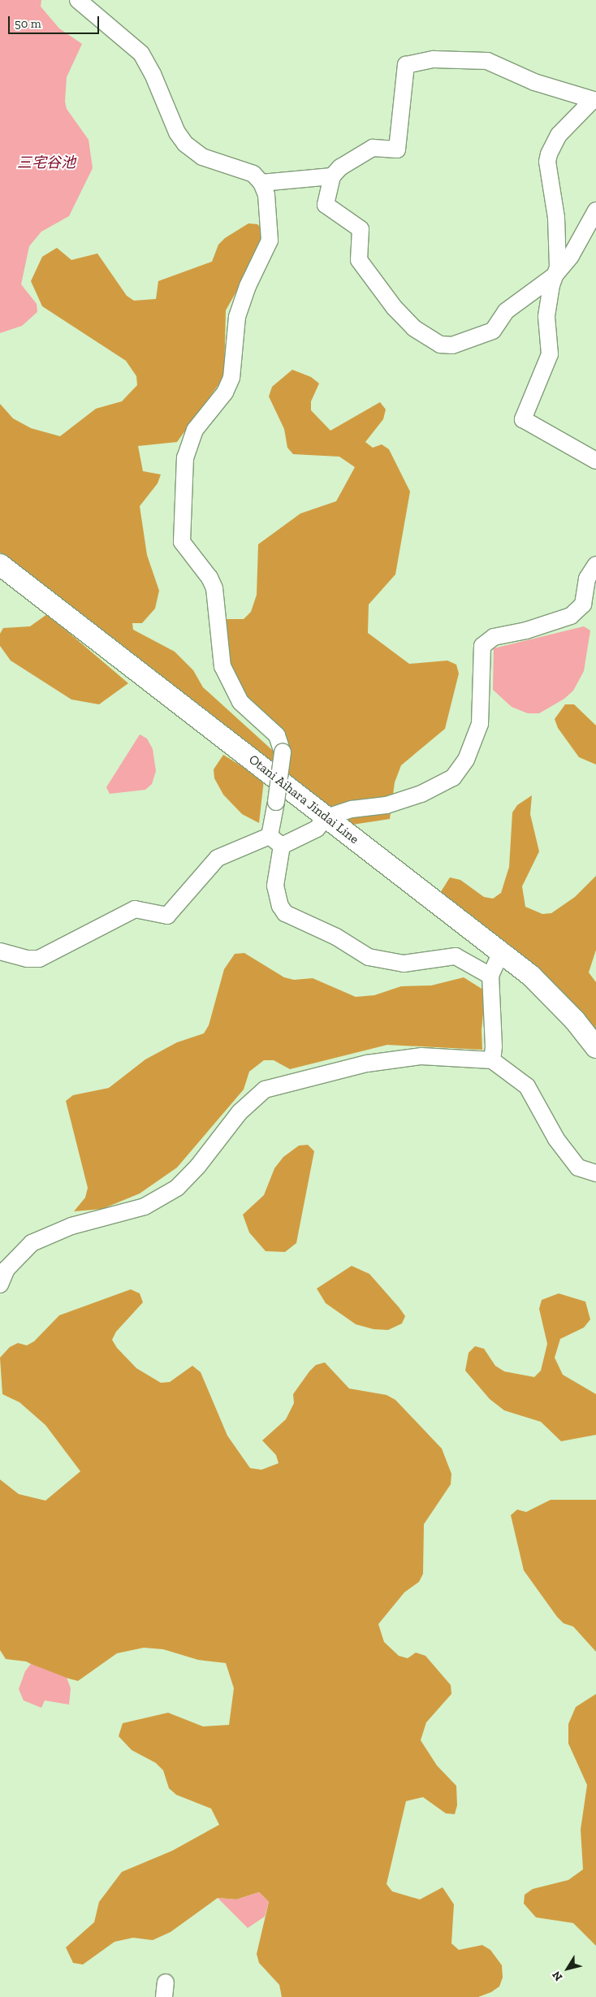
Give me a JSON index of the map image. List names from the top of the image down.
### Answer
{
  "streets": {
    "main road": ["Otani Aihara Jindai Line"]
  },
  "water": ["三宅谷池"],
  "scale_bar": "50 m",
  "north": "bottom left"
}
